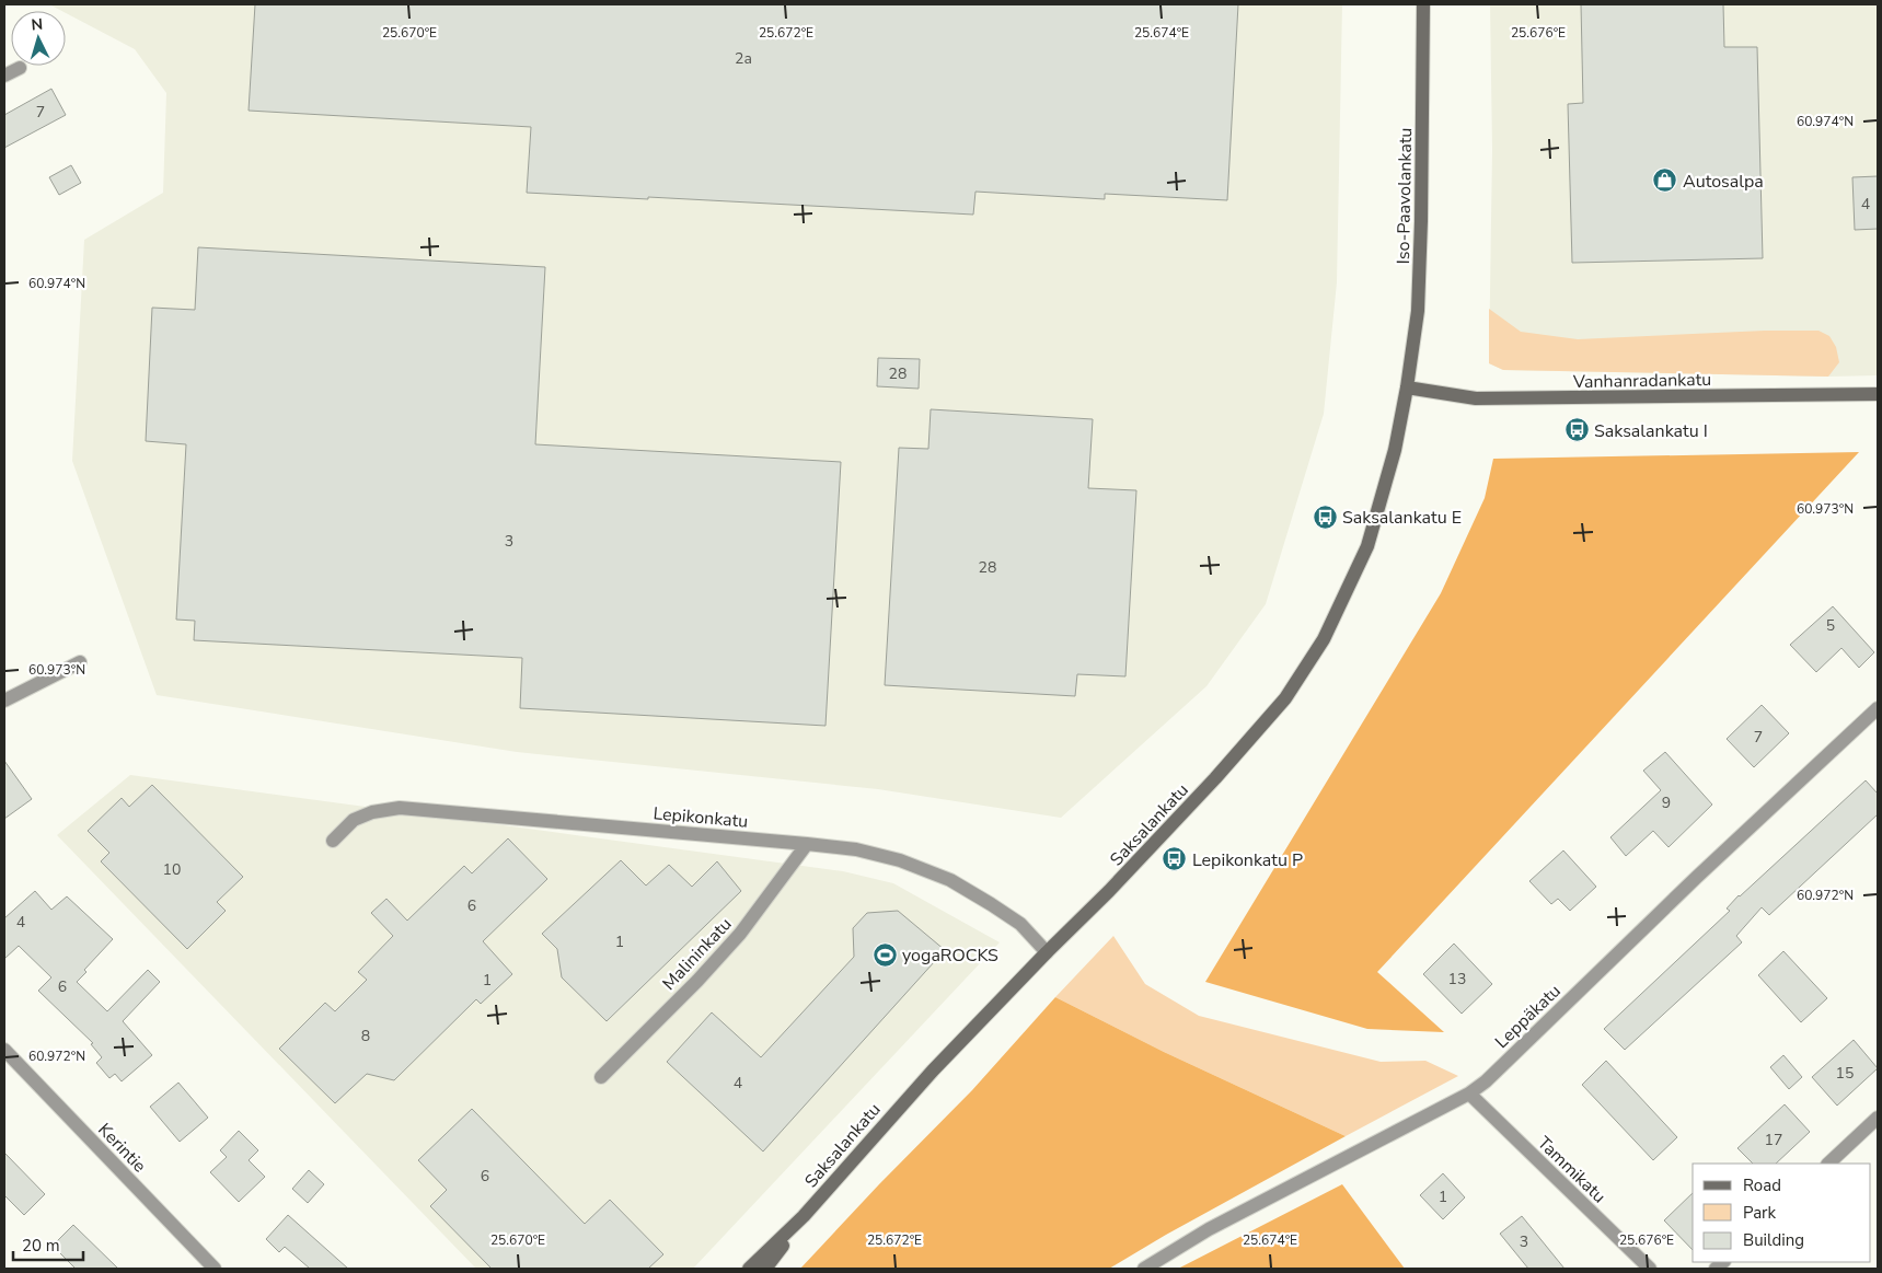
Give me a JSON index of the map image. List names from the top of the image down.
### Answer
{
  "streets": {
    "main road": ["Iso-Paavolankatu", "Vanhanradankatu", "Saksalankatu"],
    "street": [
      "Lepikonkatu",
      "Malininkatu",
      "Leppäkatu",
      "Kerintie",
      "Tammikatu"
    ]
  },
  "crossings": [
    ["Iso-Paavolankatu", "Vanhanradankatu"],
    ["Iso-Paavolankatu", "Saksalankatu"],
    ["Vanhanradankatu", "Saksalankatu"],
    ["Lepikonkatu", "Saksalankatu"],
    ["Lepikonkatu", "Malininkatu"],
    ["Leppäkatu", "Tammikatu"]
  ],
  "places": {
    "shop": ["Autosalpa"],
    "bus stop": ["Saksalankatu I", "Saksalankatu E", "Lepikonkatu P"],
    "sports": ["yogaROCKS"]
  },
  "house_numbers": [
    "2a",
    "7",
    "4",
    "28",
    "3",
    "28",
    "5",
    "7",
    "9",
    "10",
    "6",
    "4",
    "1",
    "13",
    "1",
    "6",
    "8",
    "15",
    "4",
    "17",
    "6",
    "1",
    "3"
  ],
  "legend": ["Road", "Park", "Building"],
  "scale_bar": "20 m",
  "north": "top",
  "coordinates": [
    "25.670°E",
    "25.672°E",
    "25.674°E",
    "25.676°E",
    "60.974°N",
    "60.973°N",
    "60.972°N"
  ]
}
